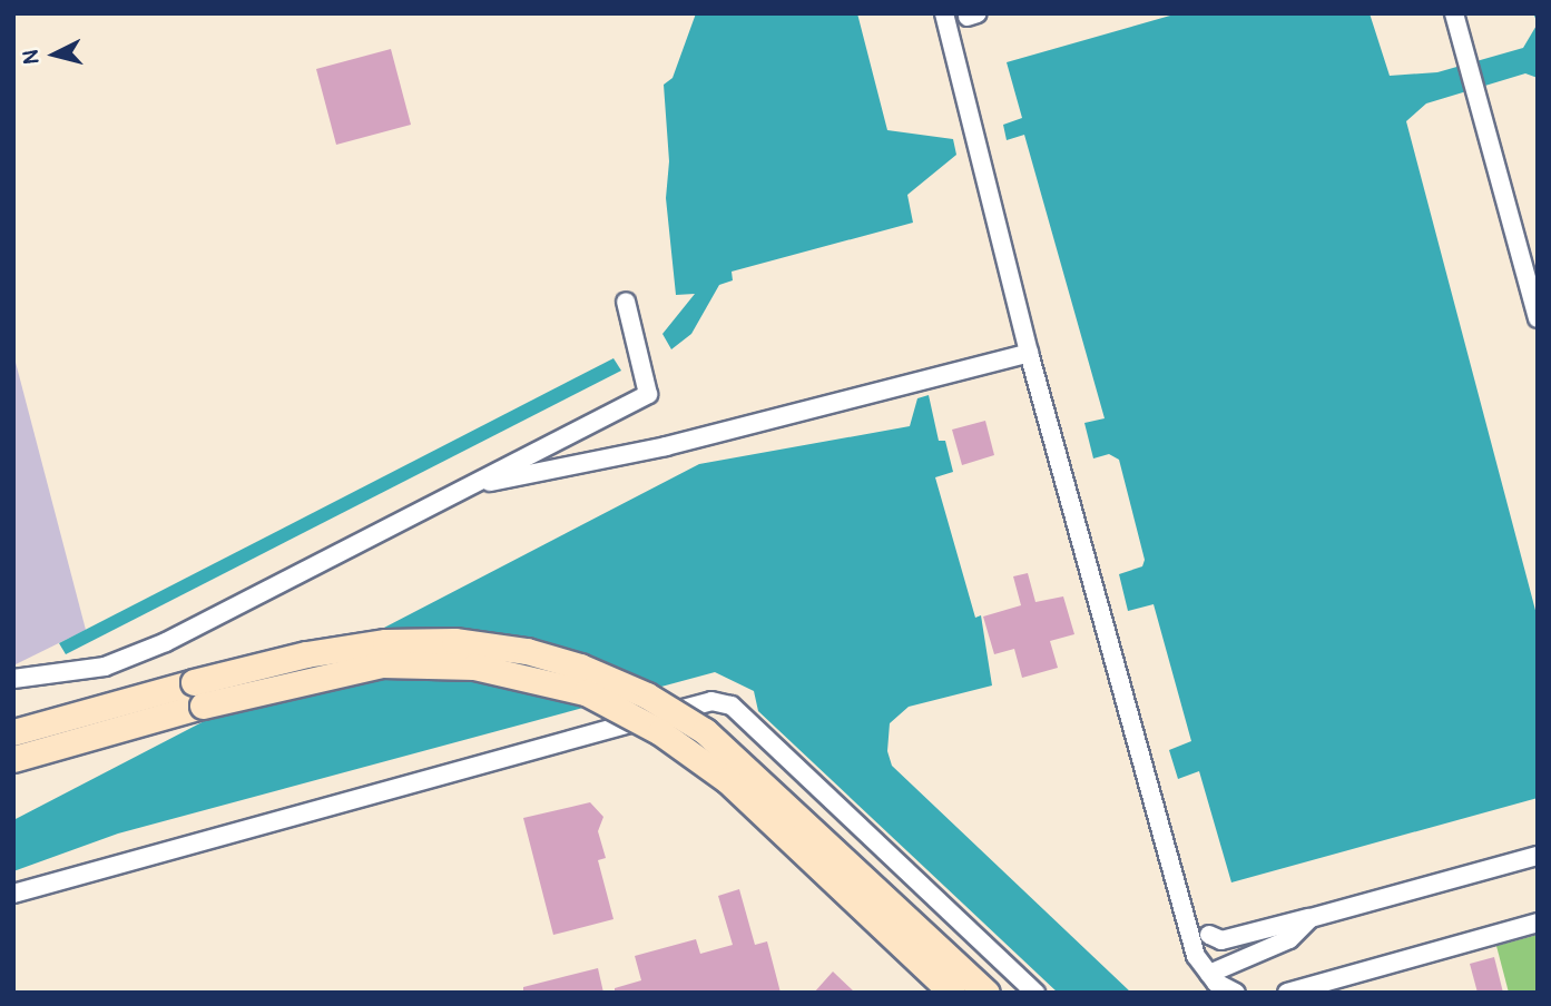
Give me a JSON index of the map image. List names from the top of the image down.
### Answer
{
  "north": "left"
}
